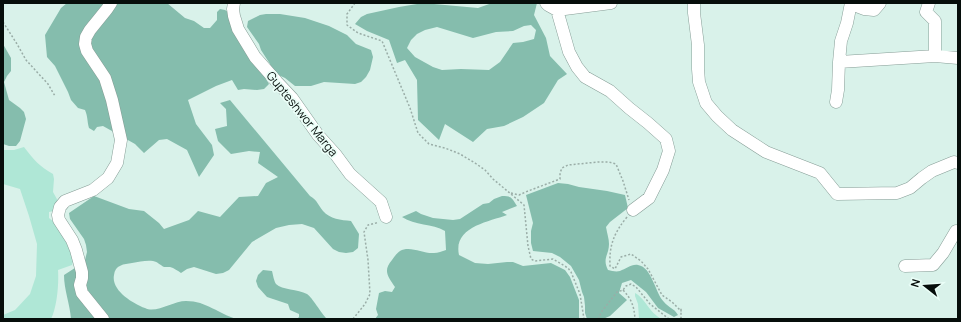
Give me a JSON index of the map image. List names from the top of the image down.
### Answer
{
  "streets": {
    "street": ["Gupteshwor Marga"]
  },
  "north": "left"
}
